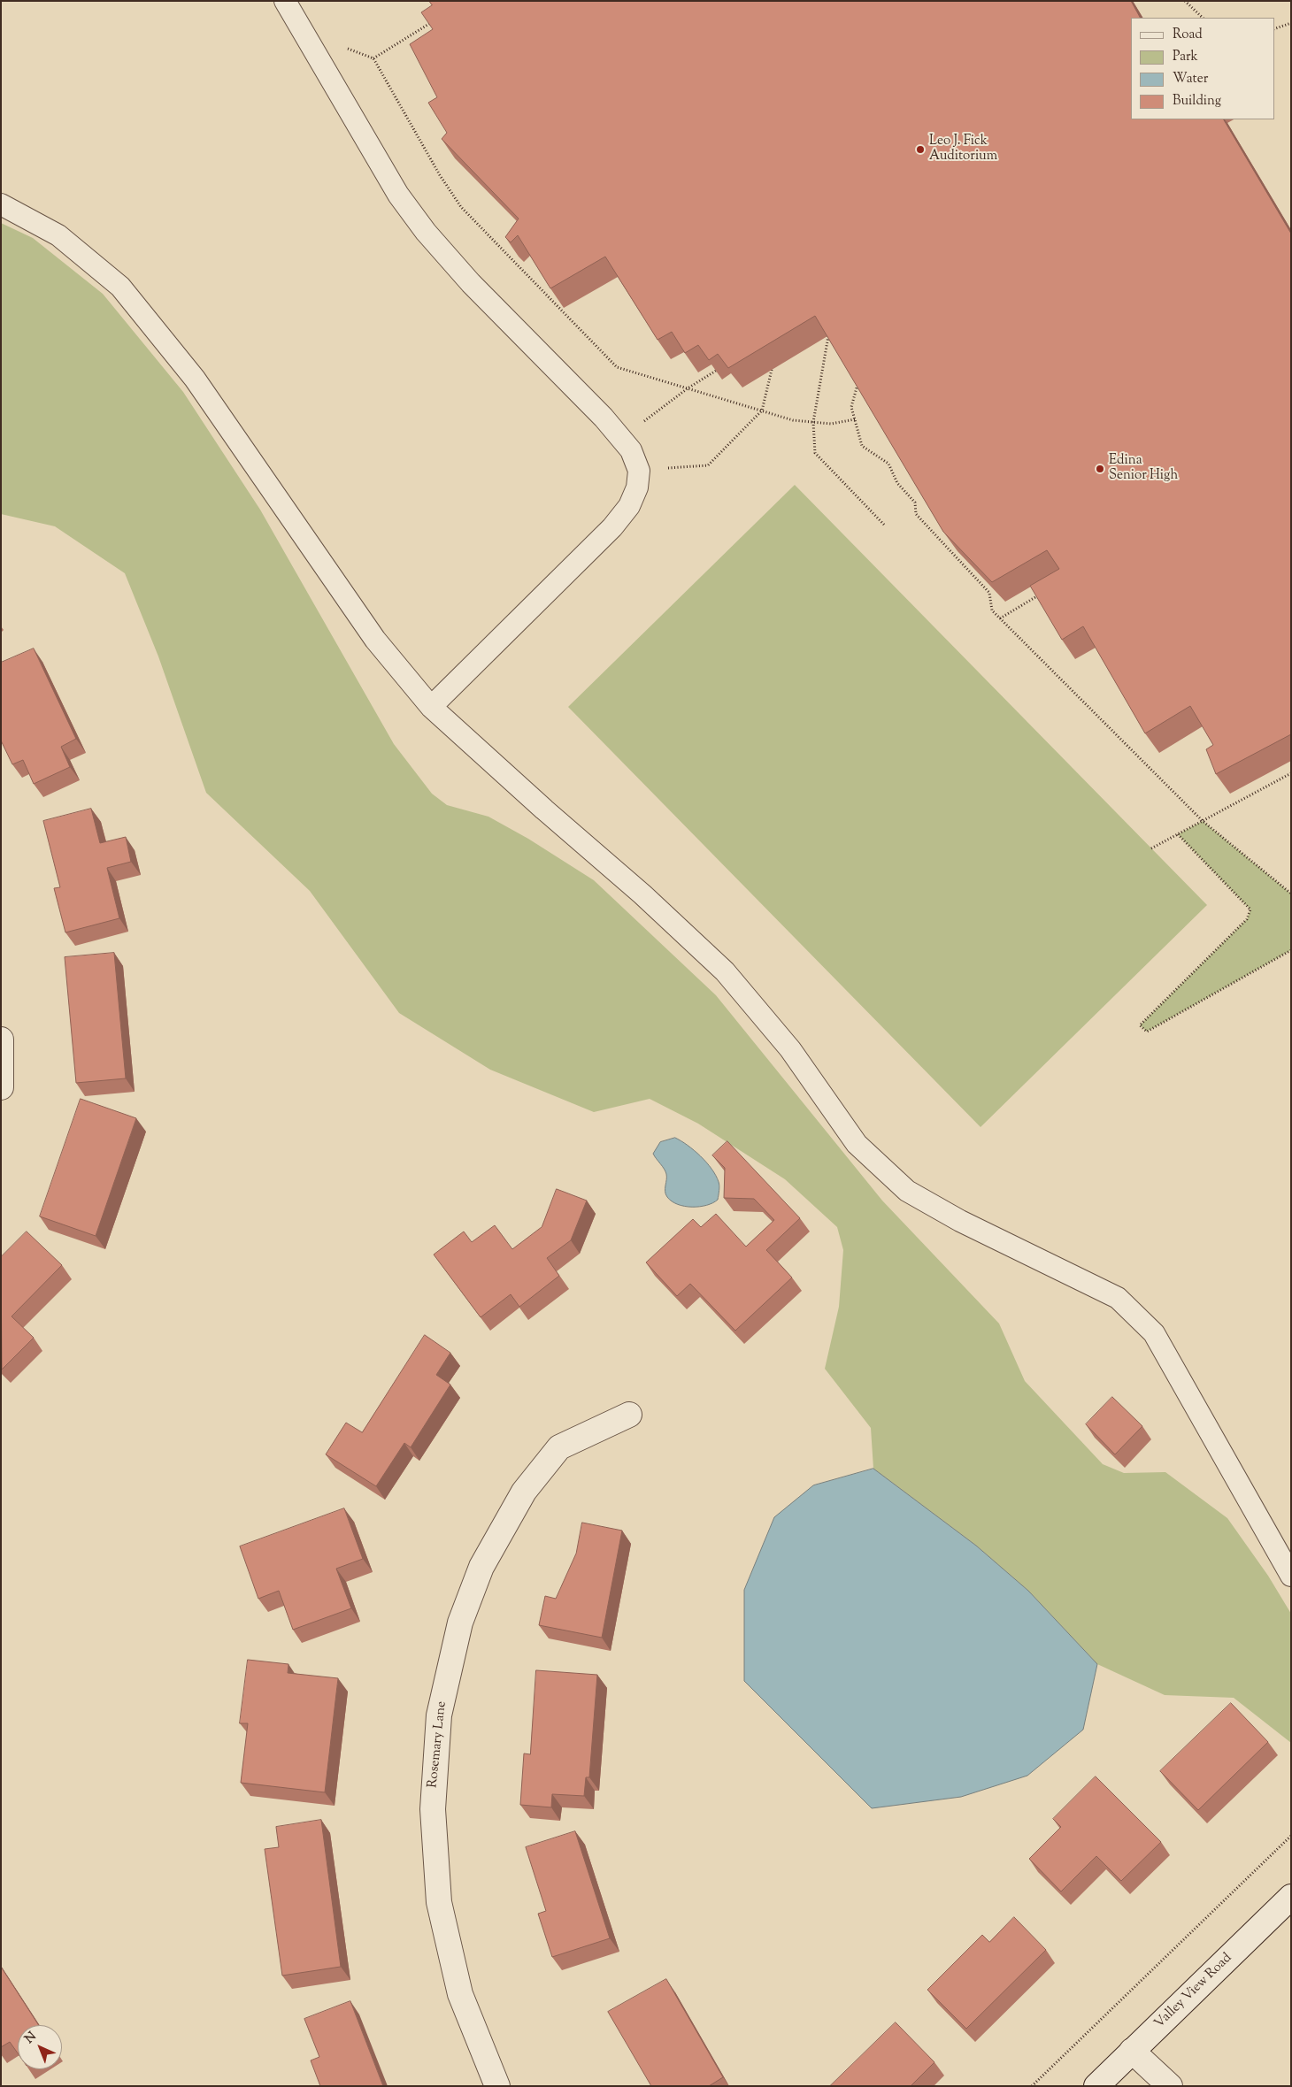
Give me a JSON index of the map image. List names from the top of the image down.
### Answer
{
  "streets": {
    "street": ["Rosemary Lane", "Valley View Road"]
  },
  "places": ["Leo J. Fick Auditorium", "Edina Senior High"],
  "legend": [
    "Road",
    "Park",
    "Water",
    "Building"
  ],
  "north": "top left"
}
